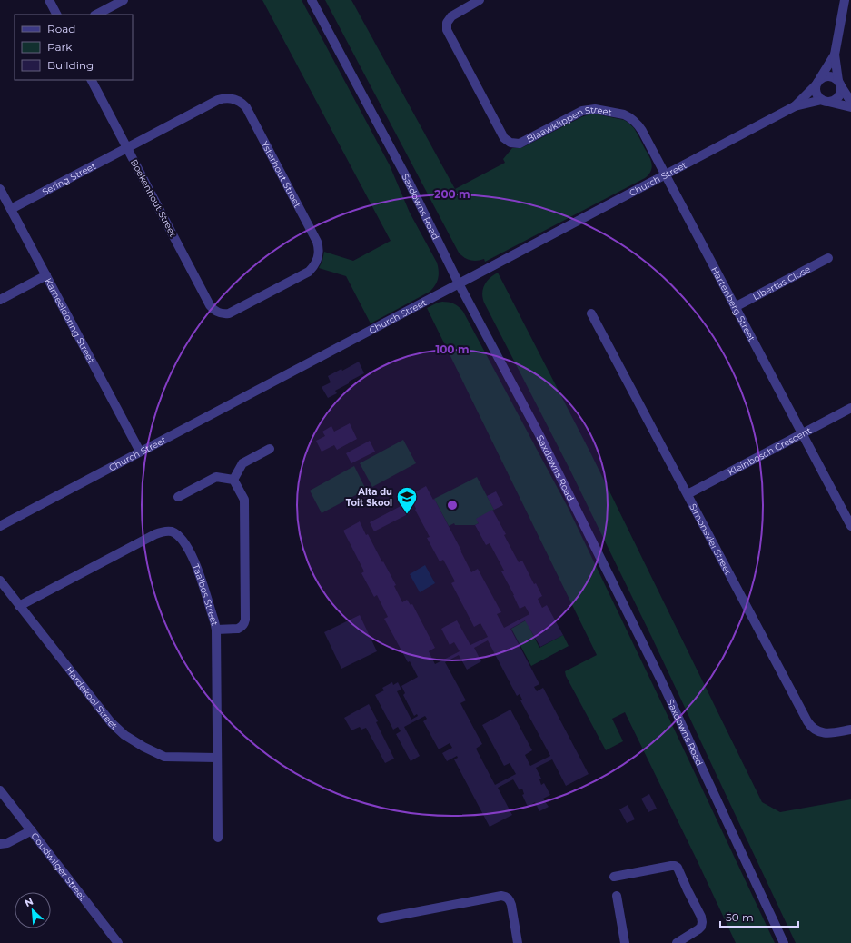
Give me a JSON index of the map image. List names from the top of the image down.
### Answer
{
  "streets": {
    "street": [
      "Blaawklippen Street",
      "Ysterhout Street",
      "Sering Street",
      "Church Street",
      "Boekenhout Street",
      "Saxdowns Road",
      "Libertas Close",
      "Hartenberg Street",
      "Kameeldoring Street",
      "Kleinbosch Crescent",
      "Simonsvlei Street",
      "Taaibos Street",
      "Hardekool Street",
      "Goudwilger Street"
    ]
  },
  "crossings": [
    ["Blaawklippen Street", "Church Street"],
    ["Blaawklippen Street", "Hartenberg Street"],
    ["Ysterhout Street", "Sering Street"],
    ["Ysterhout Street", "Boekenhout Street"],
    ["Sering Street", "Boekenhout Street"],
    ["Sering Street", "Kameeldoring Street"],
    ["Church Street", "Saxdowns Road"],
    ["Church Street", "Hartenberg Street"],
    ["Church Street", "Kameeldoring Street"],
    ["Libertas Close", "Hartenberg Street"],
    ["Hartenberg Street", "Kleinbosch Crescent"],
    ["Kleinbosch Crescent", "Simonsvlei Street"],
    ["Taaibos Street", "Hardekool Street"]
  ],
  "places": {
    "school or university": ["Alta du Toit Skool"]
  },
  "legend": ["Road", "Park", "Building"],
  "scale_bar": "50 m",
  "north": "top left",
  "rings": ["200 m", "100 m"]
}
